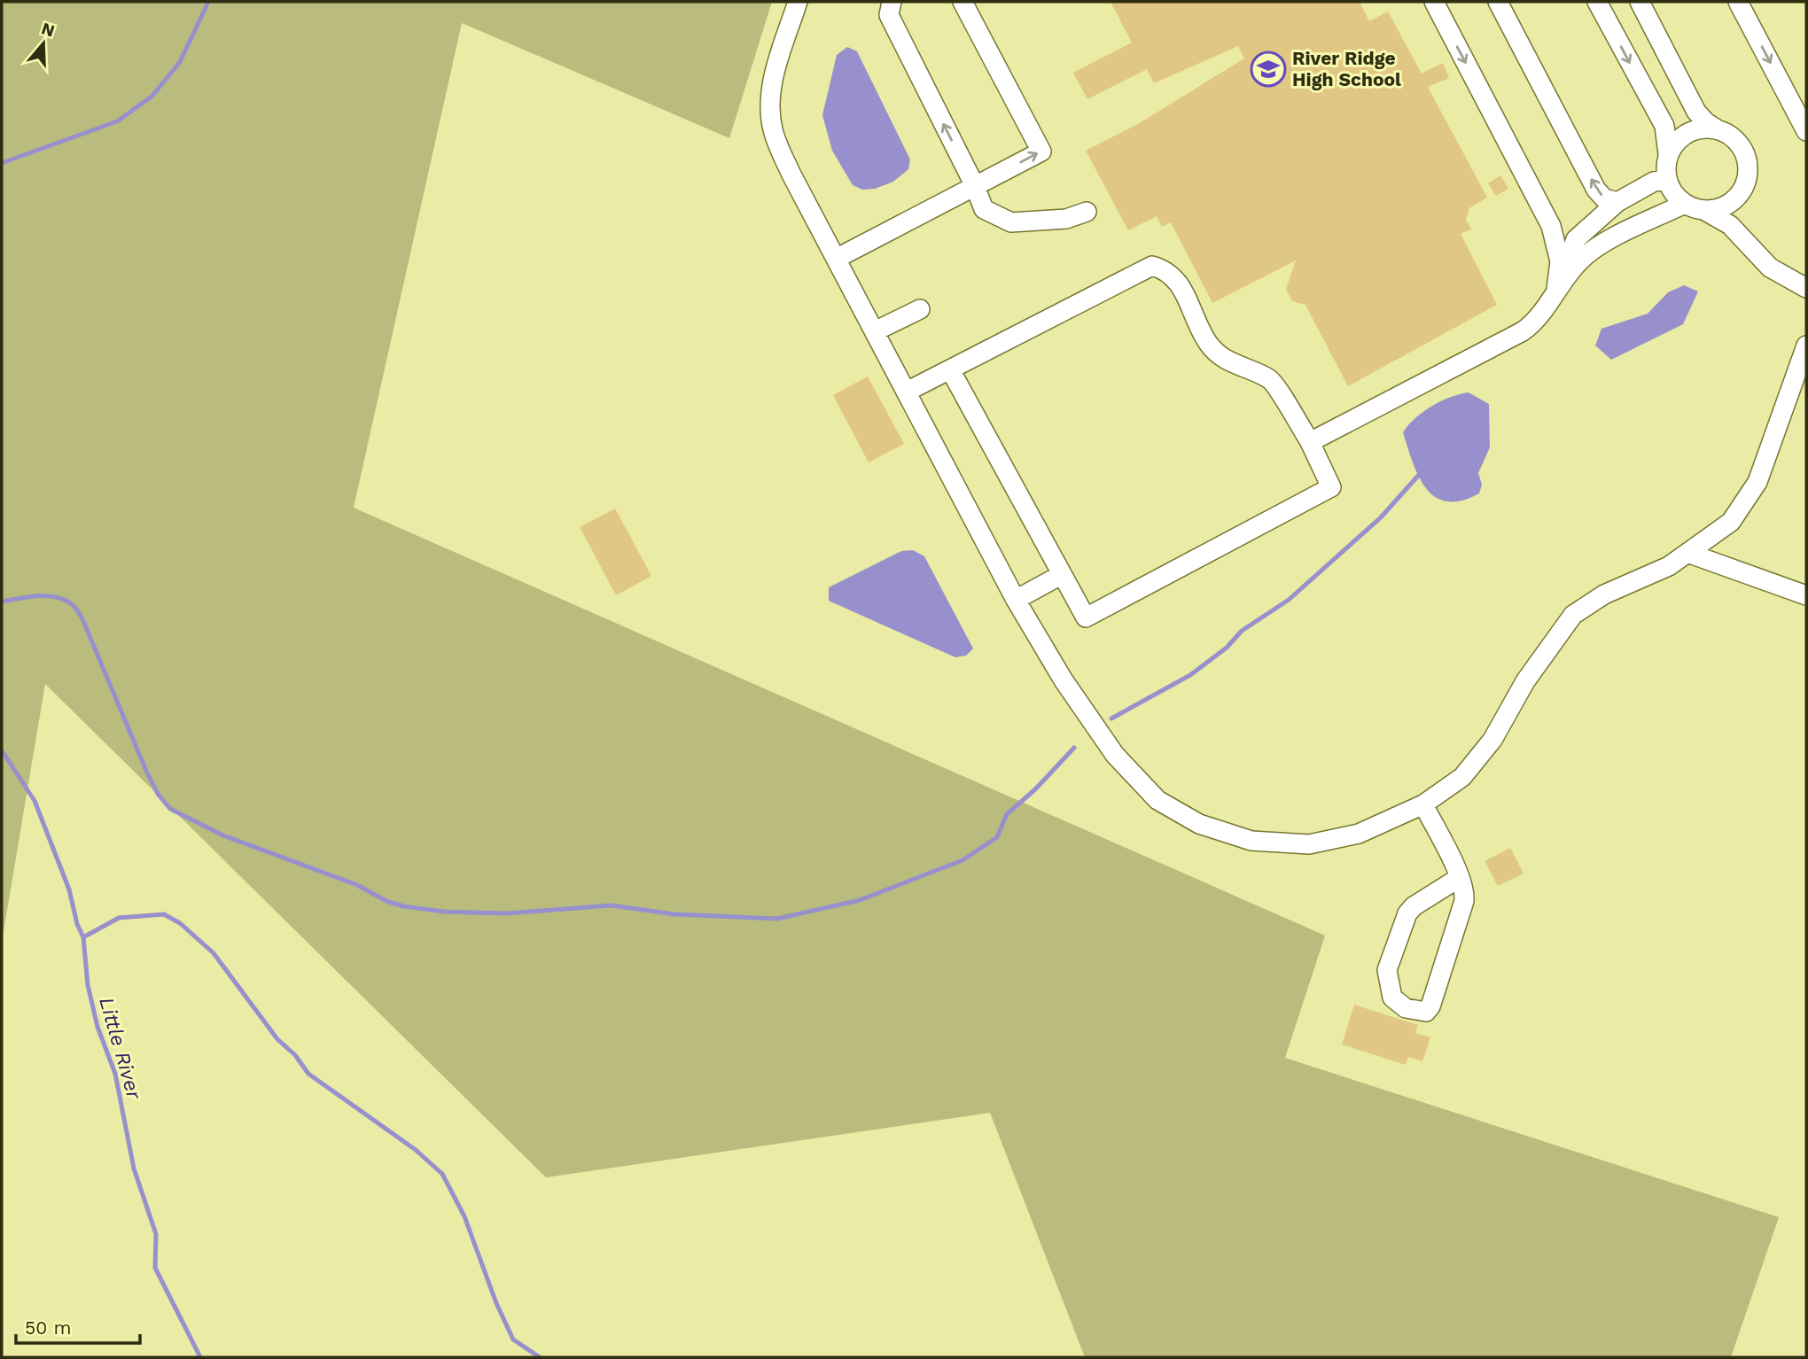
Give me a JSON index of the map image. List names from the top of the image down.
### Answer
{
  "water": ["Little River"],
  "places": {
    "school or university": ["River Ridge High School"]
  },
  "scale_bar": "50 m",
  "north": "top"
}
